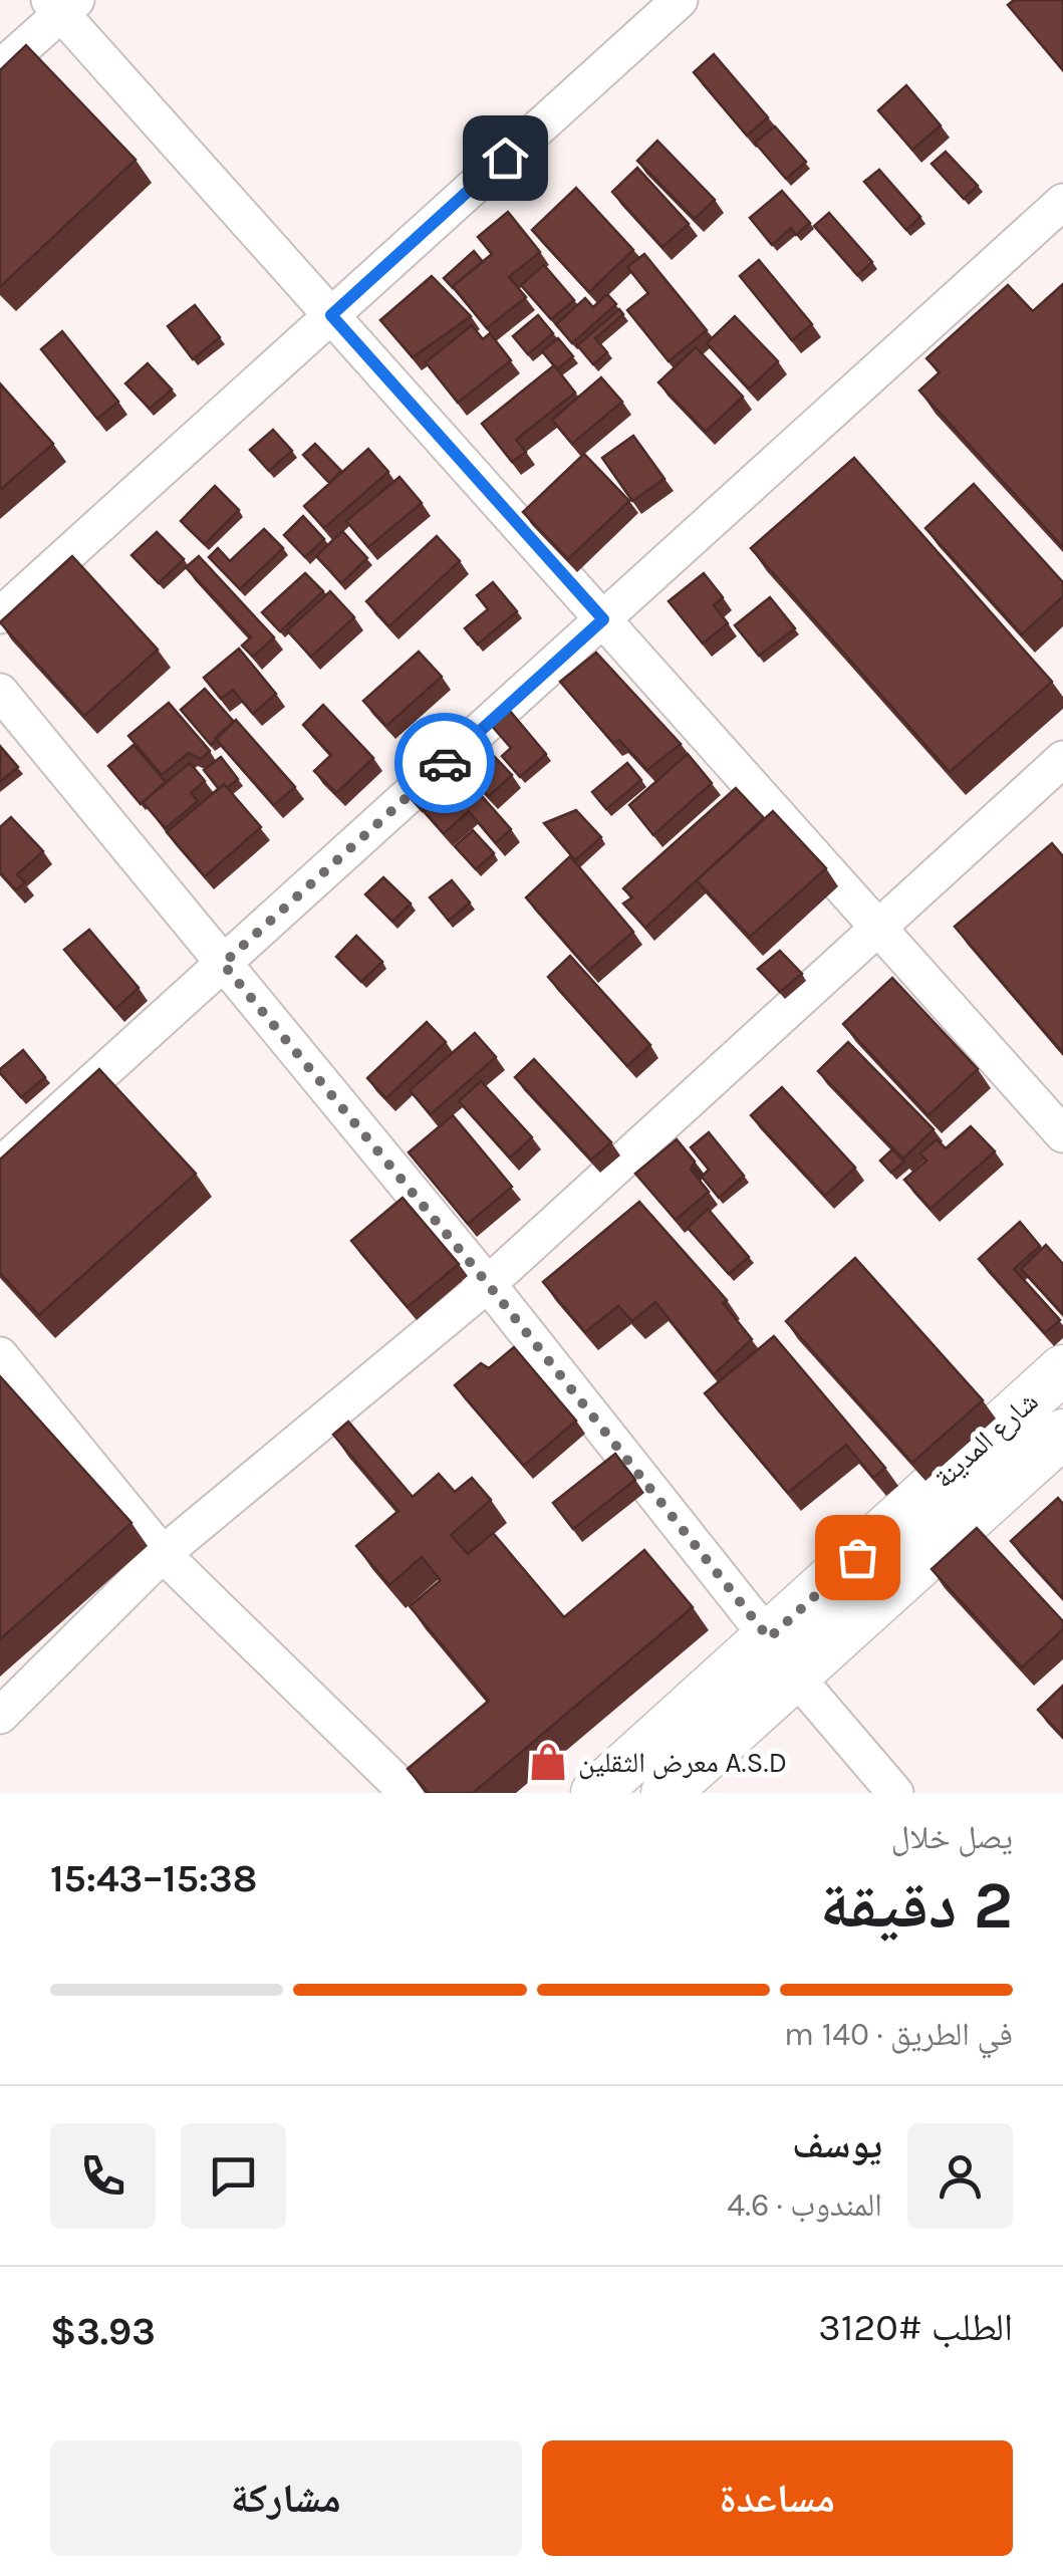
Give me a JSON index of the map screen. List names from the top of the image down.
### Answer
{
  "streets": {
    "main road": ["شارع المدينة"]
  },
  "places": {
    "shop": ["معرض الثقلين A.S.D"]
  },
  "page": {
    "heading": ["2 دقيقة", "يصل خلال", "15:38–15:43"],
    "panel": [
      "يوسف",
      "المندوب · 4.6",
      "الطلب #3120",
      "$3.93"
    ],
    "bar": "في الطريق · 140 m",
    "buttons": ["مساعدة", "مشاركة"]
  }
}
